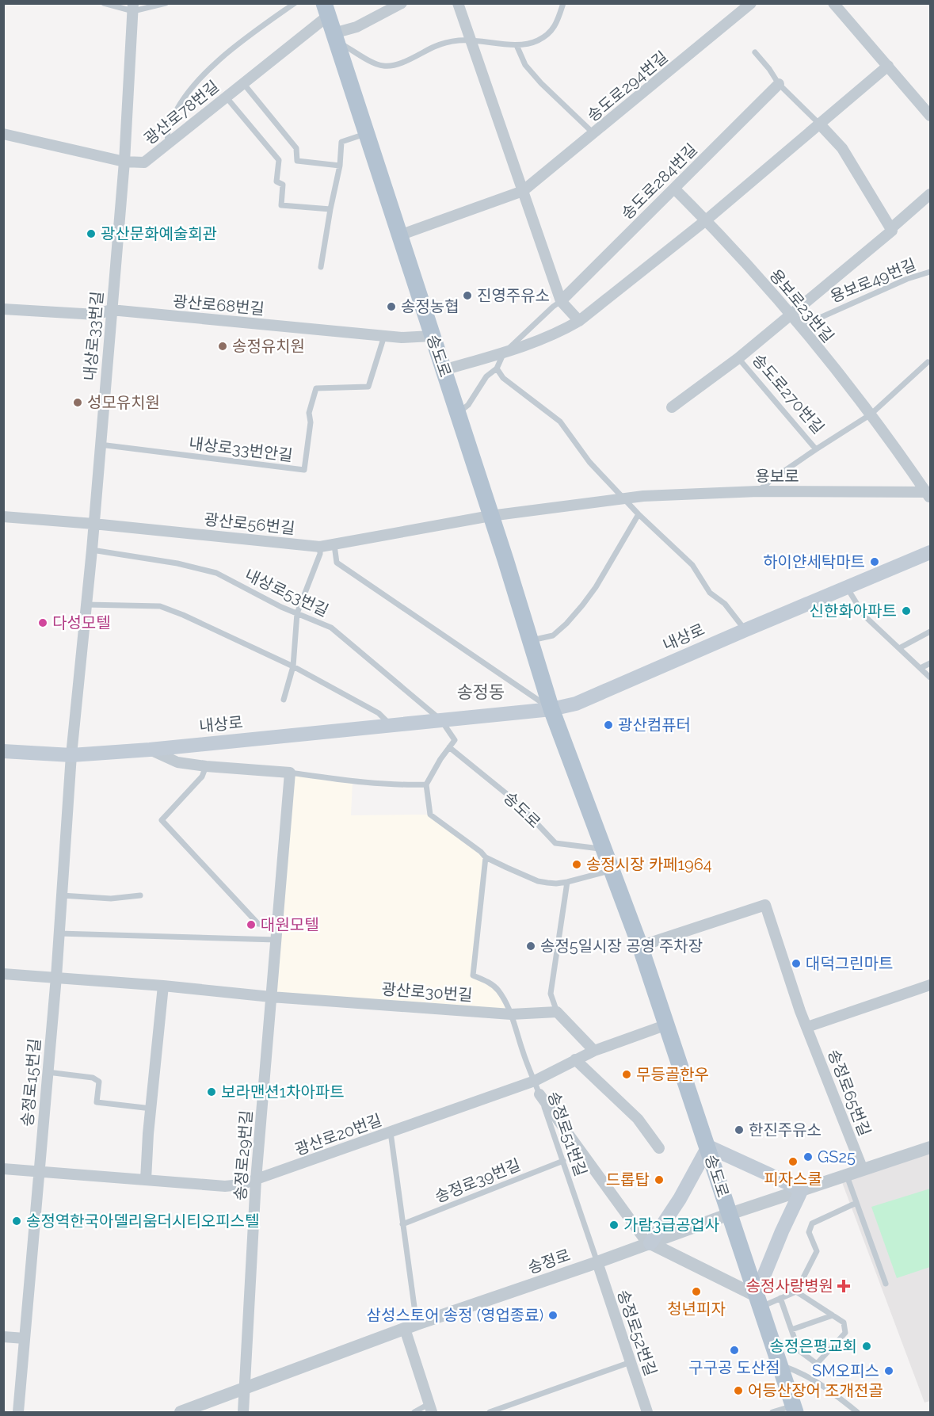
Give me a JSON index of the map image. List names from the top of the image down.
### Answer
{
  "streets": {
    "main road": ["송도로", "내상로"],
    "street": [
      "송도로294번길",
      "광산로78번길",
      "송도로284번길",
      "광산로68번길",
      "용보로23번길",
      "내상로33번길",
      "송도로270번길",
      "용보로",
      "광산로56번길",
      "광산로30번길",
      "송정로15번길",
      "송정로65번길",
      "광산로20번길",
      "송정로29번길",
      "송정로",
      "송정로52번길"
    ],
    "lane": [
      "용보로49번길",
      "내상로33번안길",
      "내상로53번길",
      "송정로51번길",
      "송정로39번길"
    ]
  },
  "crossings": [
    ["송도로294번길", "송도로"],
    ["광산로78번길", "내상로33번길"],
    ["광산로78번길", "송도로"],
    ["송도로284번길", "용보로23번길"],
    ["용보로49번길", "용보로23번길"],
    ["광산로68번길", "내상로33번길"],
    ["광산로68번길", "송도로"],
    ["광산로68번길", "내상로33번안길"],
    ["용보로23번길", "송도로270번길"],
    ["용보로23번길", "용보로"],
    ["내상로33번길", "내상로33번안길"],
    ["내상로33번길", "광산로56번길"],
    ["내상로33번길", "내상로53번길"],
    ["내상로33번길", "내상로"],
    ["내상로33번길", "송정로15번길"],
    ["송도로", "용보로"],
    ["송도로", "광산로56번길"],
    ["송도로", "내상로"],
    ["송도로", "송정로65번길"],
    ["송도로", "광산로20번길"],
    ["송도로", "송정로"],
    ["용보로", "광산로56번길"],
    ["내상로53번길", "내상로"],
    ["내상로", "송정로15번길"],
    ["광산로30번길", "송정로15번길"],
    ["광산로30번길", "송정로51번길"],
    ["광산로30번길", "송정로29번길"],
    ["송정로15번길", "광산로20번길"],
    ["송정로65번길", "송정로"],
    ["송정로51번길", "광산로20번길"],
    ["송정로51번길", "송정로39번길"],
    ["송정로51번길", "송정로"],
    ["송정로51번길", "송정로52번길"],
    ["광산로20번길", "송정로29번길"],
    ["송정로29번길", "송정로"],
    ["송정로", "송정로52번길"]
  ],
  "districts": ["송정동"],
  "places": {
    "other": [
      "광산문화예술회관",
      "진영주유소",
      "송정농협",
      "송정유치원",
      "성모유치원",
      "하이얀세탁마트",
      "신한화아파트",
      "다성모텔",
      "광산컴퓨터",
      "송정시장 카페1964",
      "대원모텔",
      "송정5일시장 공영 주차장",
      "대덕그린마트",
      "무등골한우",
      "보라맨션1차아파트",
      "한진주유소",
      "GS25",
      "피자스쿨",
      "드롭탑",
      "송정역한국아델리움더시티오피스텔",
      "가람3급공업사",
      "청년피자",
      "삼성스토어 송정 (영업종료)",
      "송정은평교회",
      "구구공 도산점",
      "SM오피스",
      "어등산장어 조개전골"
    ],
    "health": ["송정사랑병원"]
  }
}
